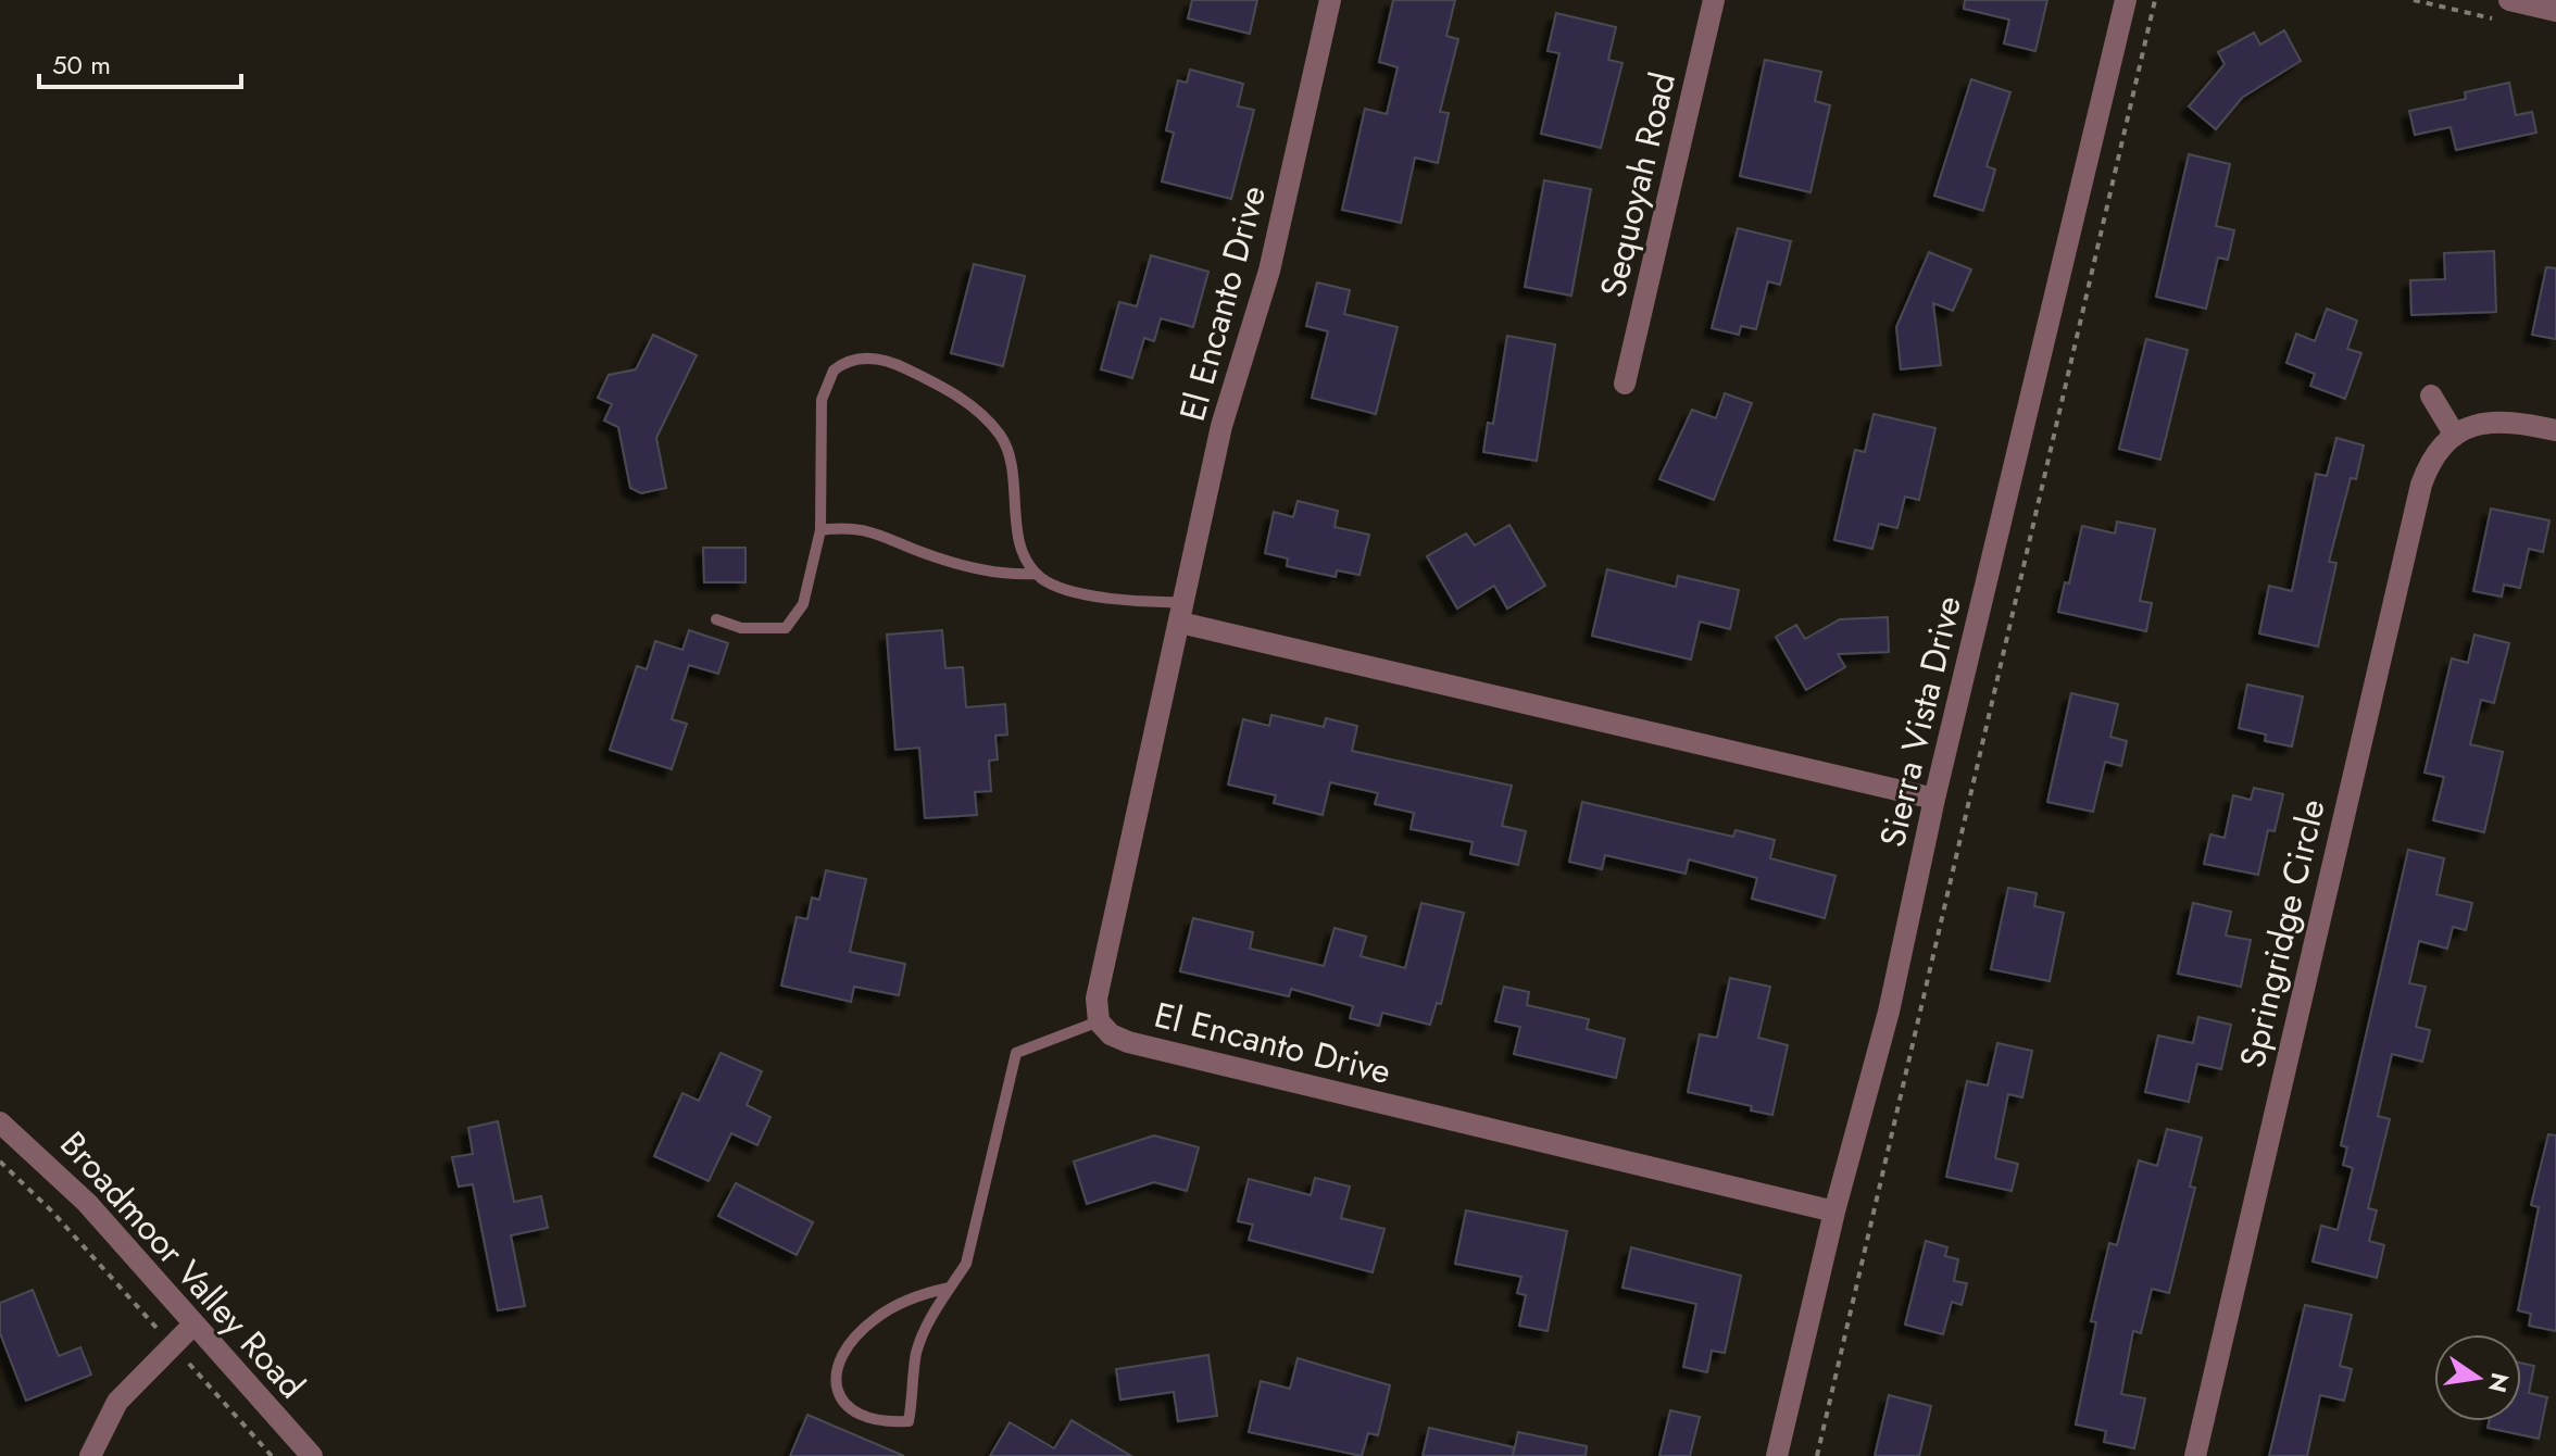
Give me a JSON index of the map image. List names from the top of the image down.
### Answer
{
  "streets": {
    "street": [
      "Sequoyah Road",
      "El Encanto Drive",
      "Sierra Vista Drive",
      "Springridge Circle",
      "Broadmoor Valley Road"
    ]
  },
  "crossings": [
    ["El Encanto Drive", "Sierra Vista Drive"]
  ],
  "scale_bar": "50 m",
  "north": "right"
}
